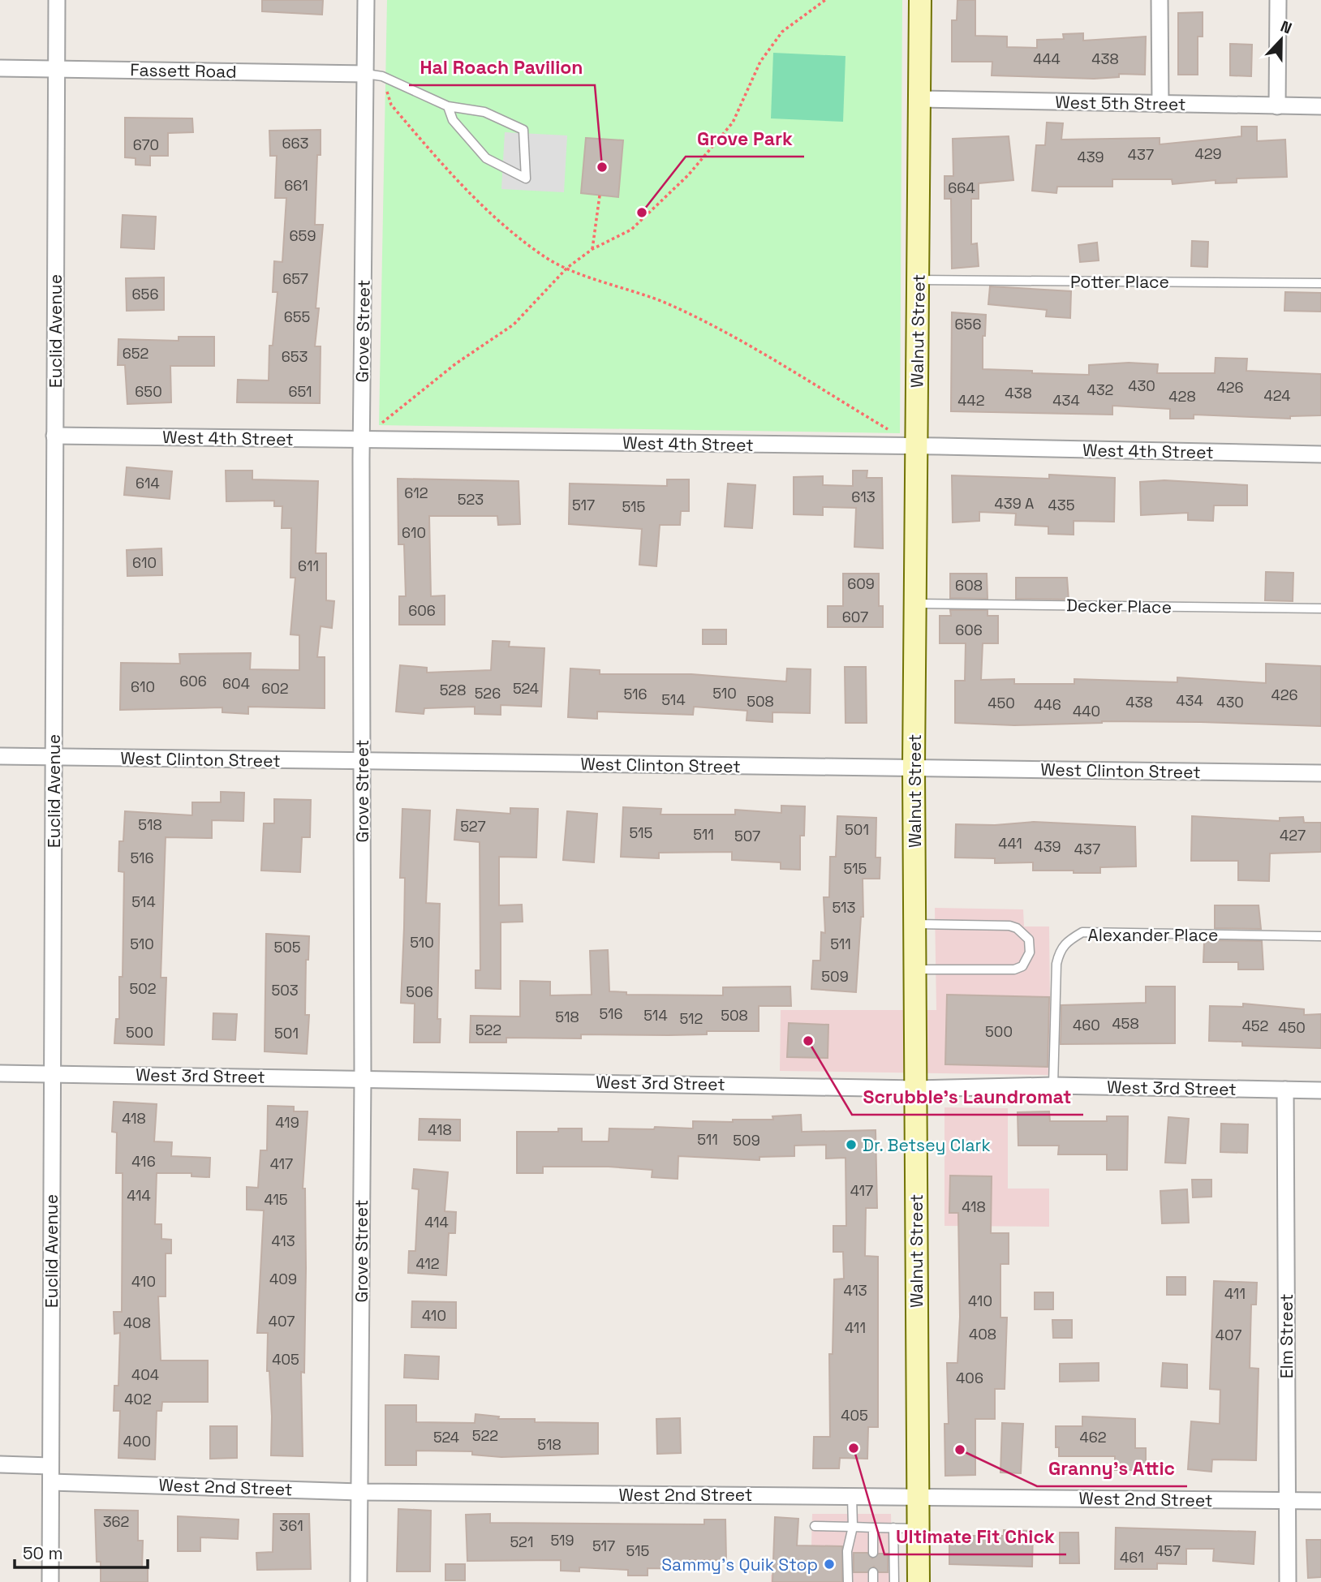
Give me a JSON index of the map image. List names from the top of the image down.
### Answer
{
  "streets": {
    "street": [
      "Fassett Road",
      "West 5th Street",
      "Euclid Avenue",
      "Grove Street",
      "Walnut Street",
      "West 4th Street",
      "West Clinton Street",
      "West 3rd Street",
      "Elm Street",
      "West 2nd Street"
    ],
    "lane": ["Potter Place", "Decker Place", "Alexander Place"]
  },
  "crossings": [
    ["Fassett Road", "Euclid Avenue"],
    ["Fassett Road", "Grove Street"],
    ["West 5th Street", "Walnut Street"],
    ["Potter Place", "Walnut Street"],
    ["Euclid Avenue", "West 4th Street"],
    ["Euclid Avenue", "West Clinton Street"],
    ["Euclid Avenue", "West 3rd Street"],
    ["Euclid Avenue", "West 2nd Street"],
    ["Grove Street", "West 4th Street"],
    ["Grove Street", "West Clinton Street"],
    ["Grove Street", "West 3rd Street"],
    ["Grove Street", "West 2nd Street"],
    ["Walnut Street", "West 4th Street"],
    ["Walnut Street", "Decker Place"],
    ["Walnut Street", "West Clinton Street"],
    ["Walnut Street", "West 3rd Street"],
    ["Walnut Street", "West 2nd Street"],
    ["Alexander Place", "West 3rd Street"],
    ["West 3rd Street", "Elm Street"],
    ["Elm Street", "West 2nd Street"]
  ],
  "places": [
    "Hal Roach Pavilion",
    "Grove Park",
    "Scrubble's Laundromat",
    "Dr. Betsey Clark",
    "Ultimate Fit Chick",
    "Granny's Attic",
    "Sammy's Quik Stop"
  ],
  "house_numbers": [
    "444",
    "438",
    "663",
    "670",
    "429",
    "437",
    "439",
    "661",
    "664",
    "659",
    "657",
    "656",
    "655",
    "656",
    "652",
    "653",
    "430",
    "426",
    "432",
    "650",
    "651",
    "438",
    "424",
    "428",
    "442",
    "434",
    "614",
    "612",
    "613",
    "523",
    "439 A",
    "517",
    "435",
    "515",
    "610",
    "610",
    "611",
    "609",
    "608",
    "606",
    "607",
    "606",
    "606",
    "604",
    "610",
    "602",
    "524",
    "528",
    "526",
    "510",
    "516",
    "426",
    "514",
    "434",
    "508",
    "438",
    "430",
    "450",
    "446",
    "440",
    "518",
    "527",
    "501",
    "515",
    "511",
    "427",
    "507",
    "441",
    "439",
    "437",
    "516",
    "515",
    "514",
    "513",
    "510",
    "510",
    "511",
    "505",
    "509",
    "502",
    "503",
    "506",
    "516",
    "514",
    "508",
    "518",
    "512",
    "458",
    "460",
    "452",
    "450",
    "522",
    "500",
    "500",
    "501",
    "418",
    "419",
    "418",
    "511",
    "509",
    "416",
    "417",
    "417",
    "414",
    "415",
    "418",
    "414",
    "413",
    "412",
    "409",
    "410",
    "413",
    "411",
    "410",
    "410",
    "407",
    "408",
    "411",
    "408",
    "407",
    "405",
    "404",
    "406",
    "402",
    "405",
    "522",
    "524",
    "462",
    "400",
    "518",
    "362",
    "361",
    "519",
    "521",
    "517",
    "515",
    "457",
    "461"
  ],
  "scale_bar": "50 m",
  "north": "top"
}
